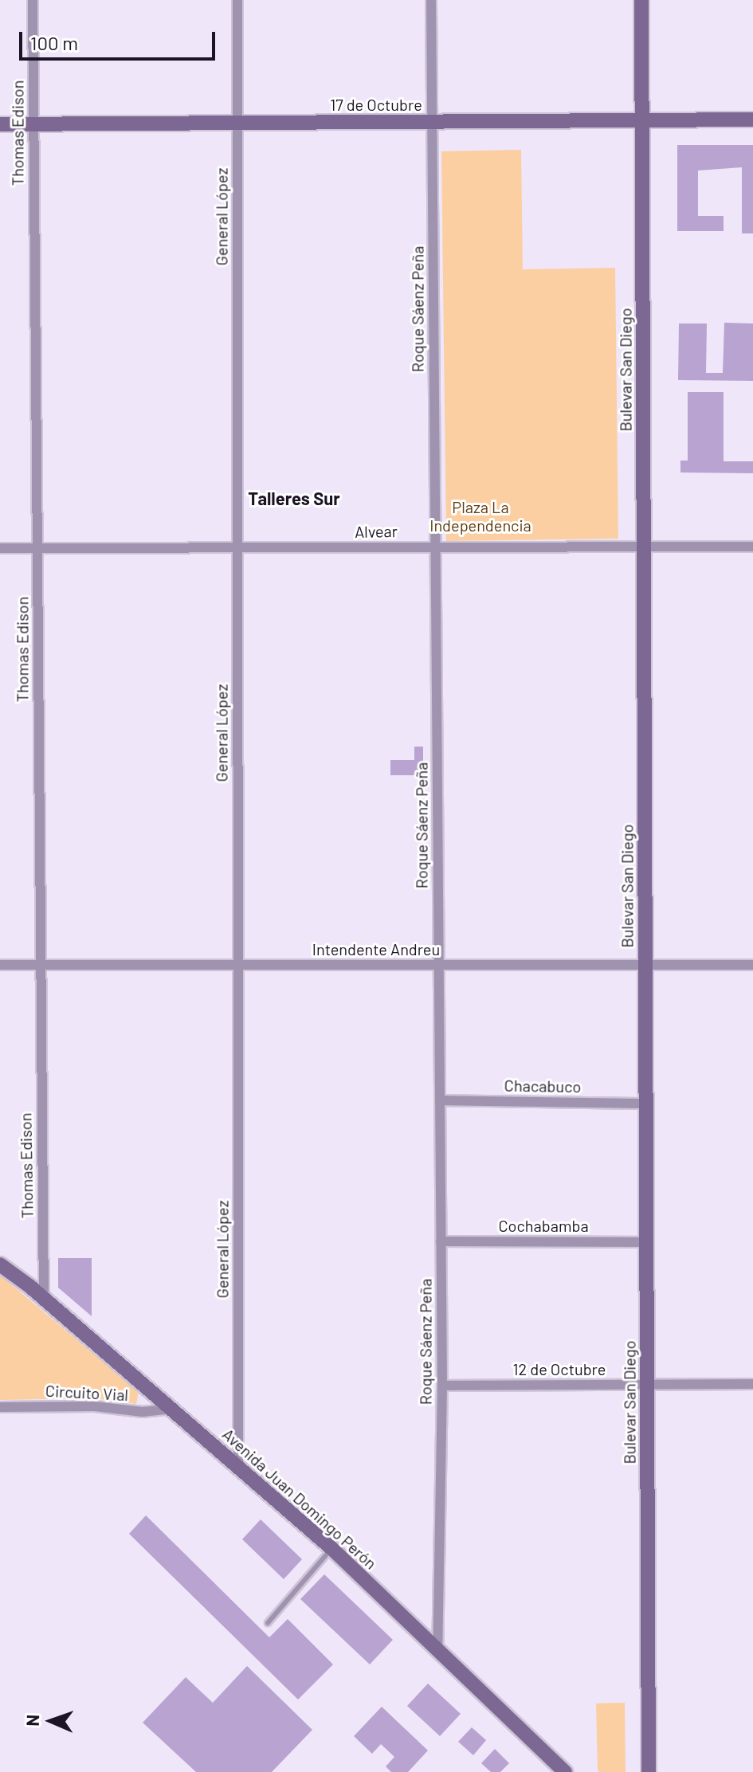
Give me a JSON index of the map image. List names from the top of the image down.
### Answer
{
  "streets": {
    "street": [
      "17 de Octubre",
      "Thomas Edison",
      "General López",
      "Roque Sáenz Peña",
      "Bulevar San Diego",
      "Alvear",
      "Intendente Andreu",
      "Chacabuco",
      "Cochabamba",
      "12 de Octubre",
      "Circuito Vial",
      "Avenida Juan Domingo Perón"
    ]
  },
  "crossings": [
    ["17 de Octubre", "Thomas Edison"],
    ["17 de Octubre", "General López"],
    ["17 de Octubre", "Roque Sáenz Peña"],
    ["17 de Octubre", "Bulevar San Diego"],
    ["Thomas Edison", "Alvear"],
    ["Thomas Edison", "Intendente Andreu"],
    ["Thomas Edison", "Avenida Juan Domingo Perón"],
    ["General López", "Alvear"],
    ["General López", "Intendente Andreu"],
    ["General López", "Avenida Juan Domingo Perón"],
    ["Roque Sáenz Peña", "Alvear"],
    ["Roque Sáenz Peña", "Intendente Andreu"],
    ["Roque Sáenz Peña", "Chacabuco"],
    ["Roque Sáenz Peña", "Cochabamba"],
    ["Roque Sáenz Peña", "12 de Octubre"],
    ["Roque Sáenz Peña", "Avenida Juan Domingo Perón"],
    ["Bulevar San Diego", "Alvear"],
    ["Bulevar San Diego", "Intendente Andreu"],
    ["Bulevar San Diego", "Chacabuco"],
    ["Bulevar San Diego", "Cochabamba"],
    ["Bulevar San Diego", "12 de Octubre"],
    ["Circuito Vial", "Avenida Juan Domingo Perón"]
  ],
  "districts": ["Talleres Sur"],
  "parks": ["Plaza La Independencia"],
  "scale_bar": "100 m",
  "north": "left"
}
